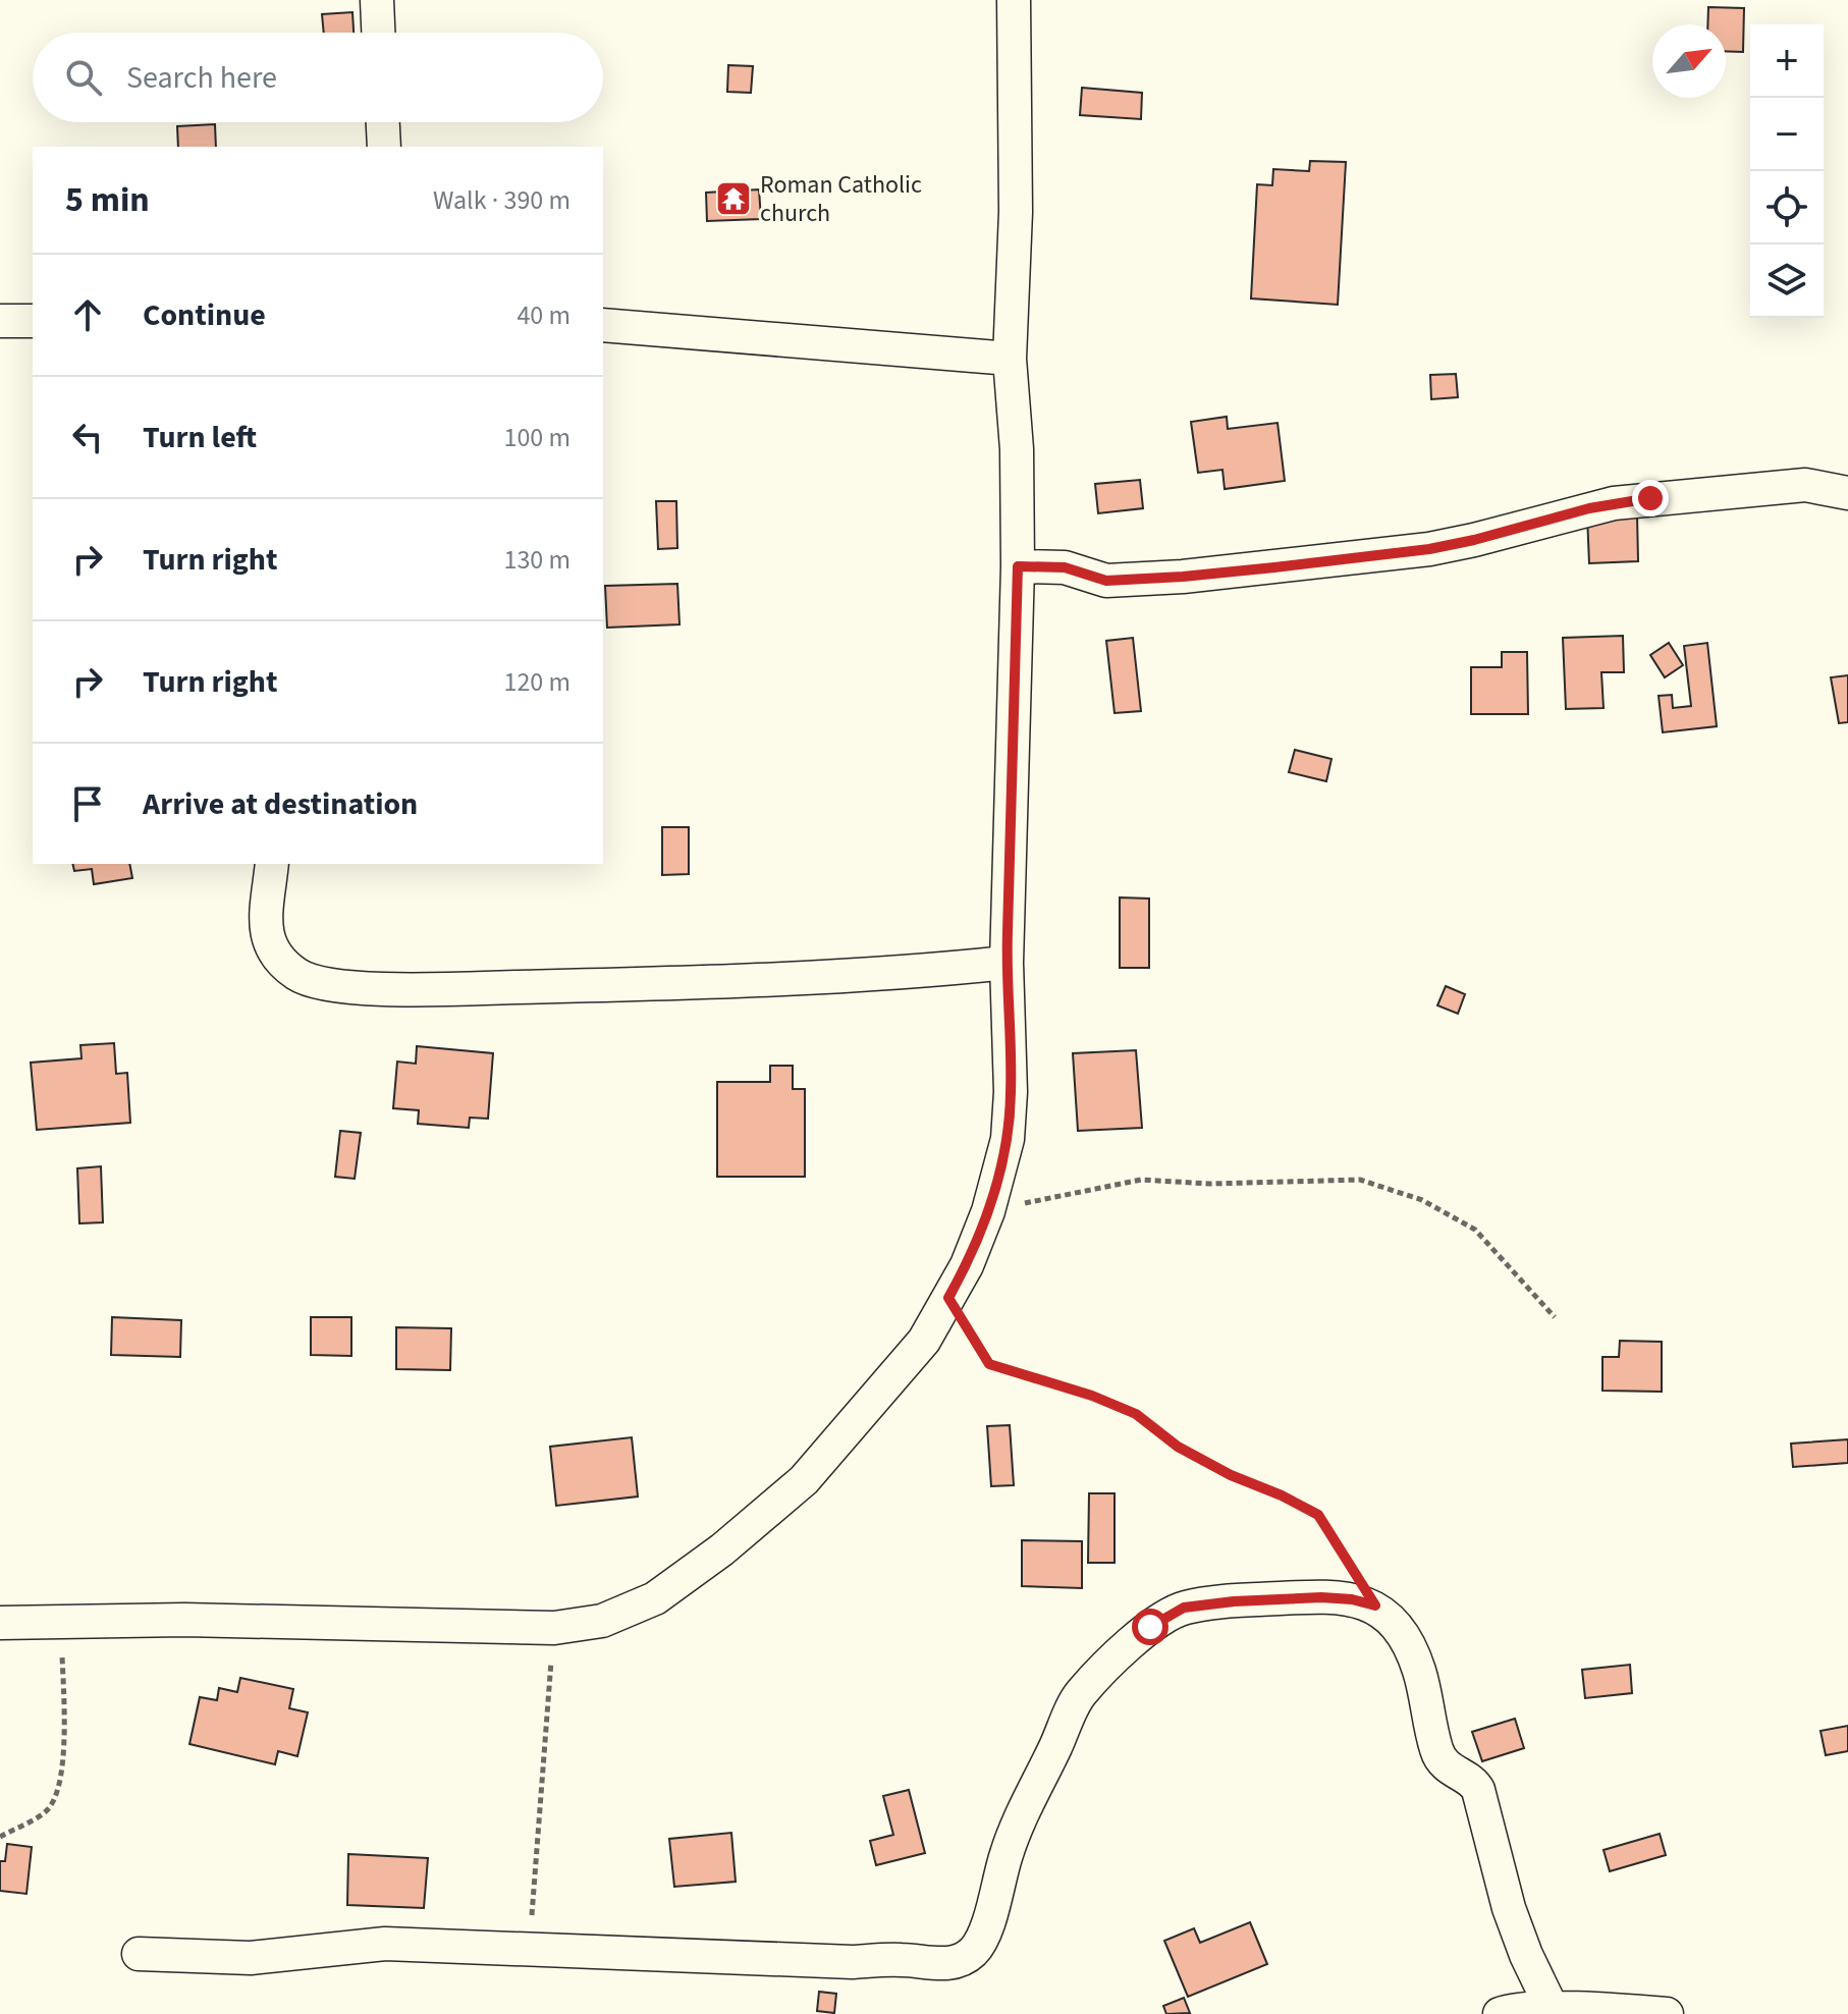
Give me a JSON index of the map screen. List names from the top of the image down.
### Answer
{
  "places": {
    "temple": ["Roman Catholic church"]
  },
  "north": "top right",
  "page": {
    "map_buttons": ["+", "−"],
    "search": "Search here",
    "heading": ["5 min", "Walk · 390 m"],
    "list": [
      ["Continue", "40 m"],
      ["Turn left", "100 m"],
      ["Turn right", "130 m"],
      ["Turn right", "120 m"],
      "Arrive at destination"
    ]
  }
}
